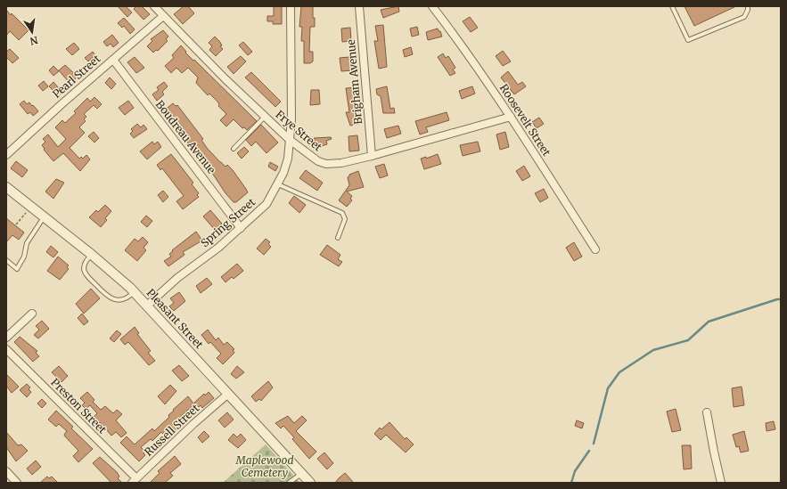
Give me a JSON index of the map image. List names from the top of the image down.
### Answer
{
  "streets": {
    "street": [
      "Pearl Street",
      "Brigham Avenue",
      "Roosevelt Street",
      "Frye Street",
      "Boudreau Avenue",
      "Spring Street",
      "Pleasant Street",
      "Preston Street",
      "Russell Street"
    ]
  },
  "crossings": [
    ["Pearl Street", "Frye Street"],
    ["Pearl Street", "Boudreau Avenue"],
    ["Brigham Avenue", "Frye Street"],
    ["Roosevelt Street", "Frye Street"],
    ["Frye Street", "Spring Street"],
    ["Boudreau Avenue", "Spring Street"],
    ["Spring Street", "Pleasant Street"],
    ["Pleasant Street", "Russell Street"],
    ["Preston Street", "Russell Street"]
  ],
  "parks": ["Maplewood Cemetery"],
  "north": "bottom"
}
